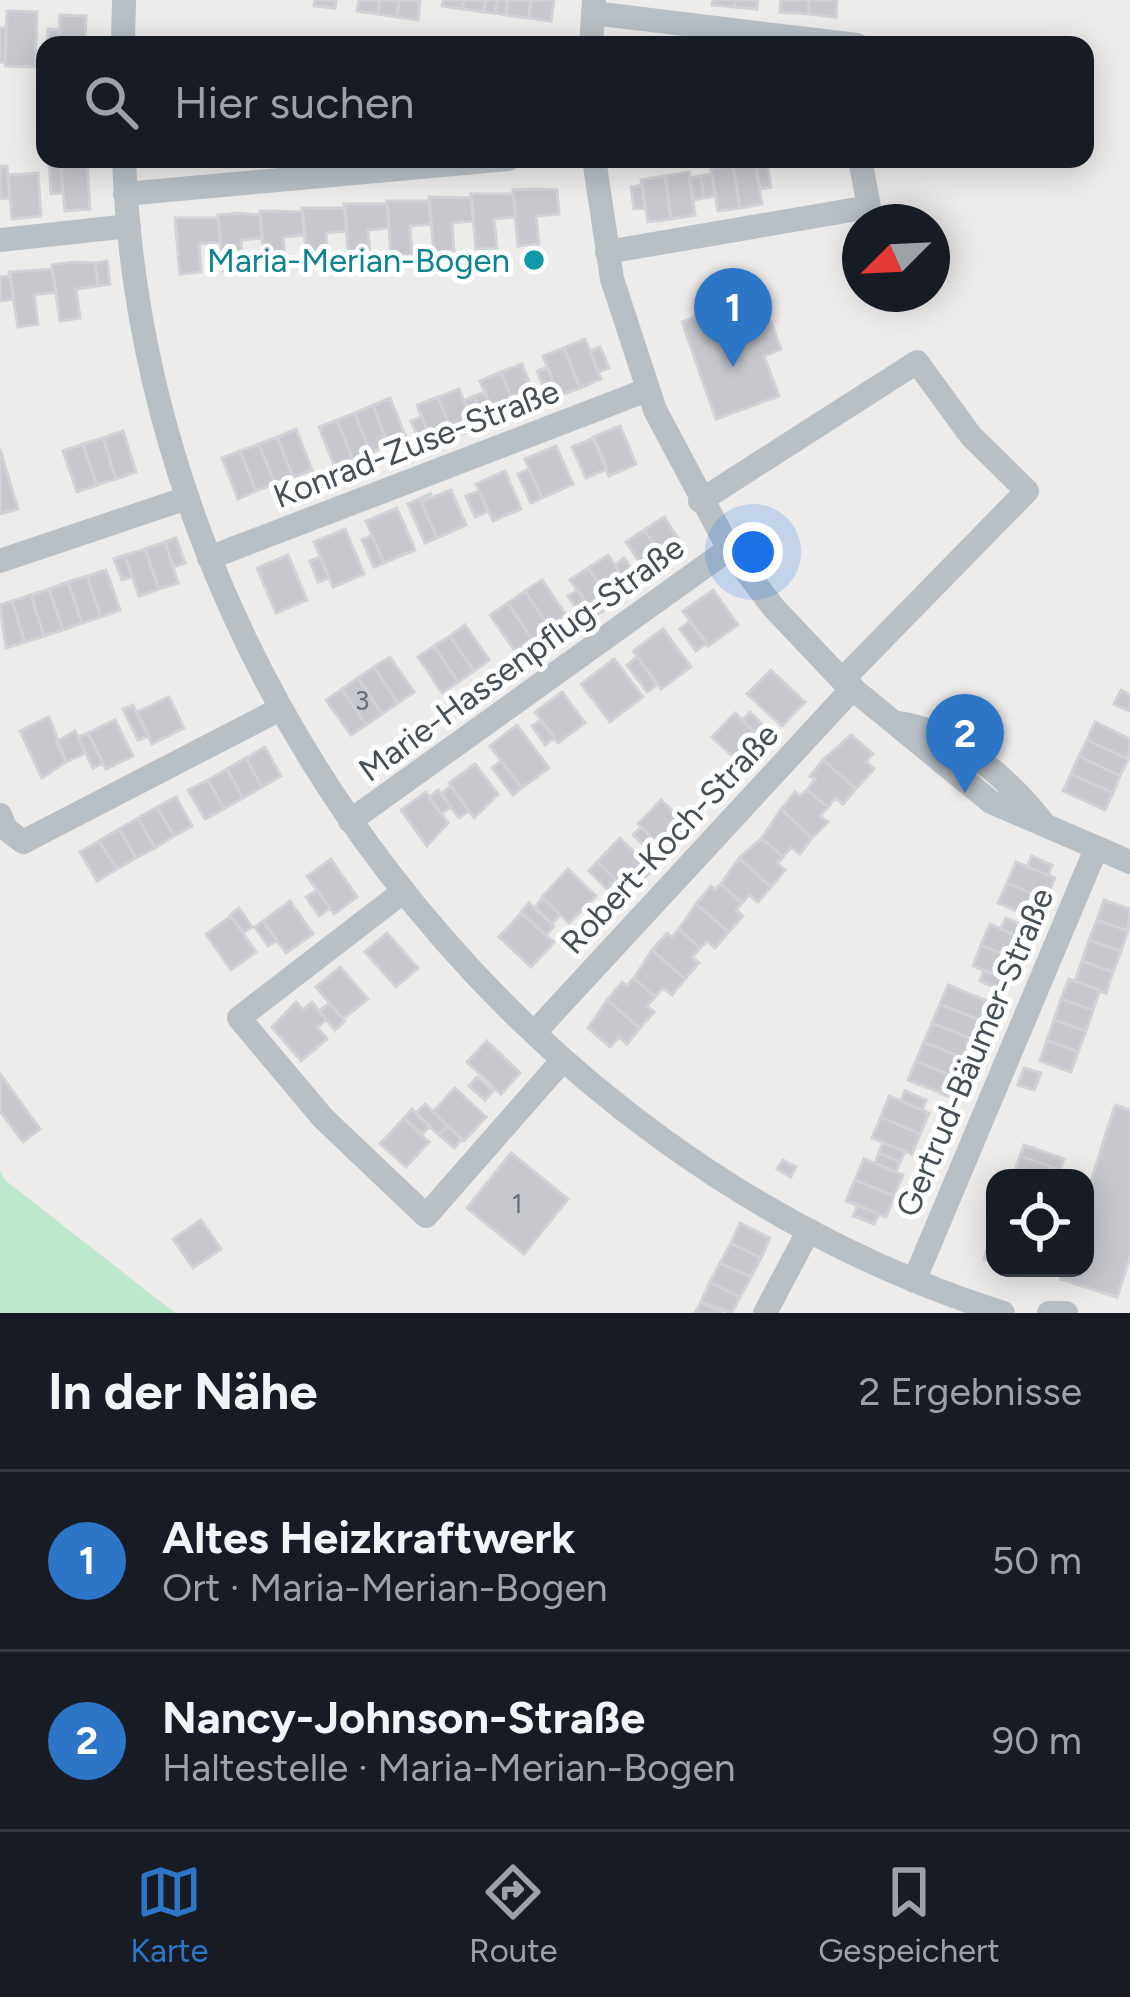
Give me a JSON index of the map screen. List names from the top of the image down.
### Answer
{
  "streets": {
    "street": [
      "Konrad-Zuse-Straße",
      "Marie-Hassenpflug-Straße",
      "Robert-Koch-Straße",
      "Gertrud-Bäumer-Straße"
    ]
  },
  "places": ["Maria-Merian-Bogen"],
  "house_numbers": ["3", "1"],
  "north": "bottom left",
  "page": {
    "search": "Hier suchen",
    "pins": ["1", "2"],
    "heading": ["In der Nähe", "2 Ergebnisse"],
    "list": [
      {
        "mark": "1",
        "name": "Altes Heizkraftwerk",
        "note": "Ort · Maria-Merian-Bogen",
        "value": "50 m"
      },
      {
        "mark": "2",
        "name": "Nancy-Johnson-Straße",
        "note": "Haltestelle · Maria-Merian-Bogen",
        "value": "90 m"
      }
    ],
    "nav": ["Karte", "Route", "Gespeichert"]
  }
}
